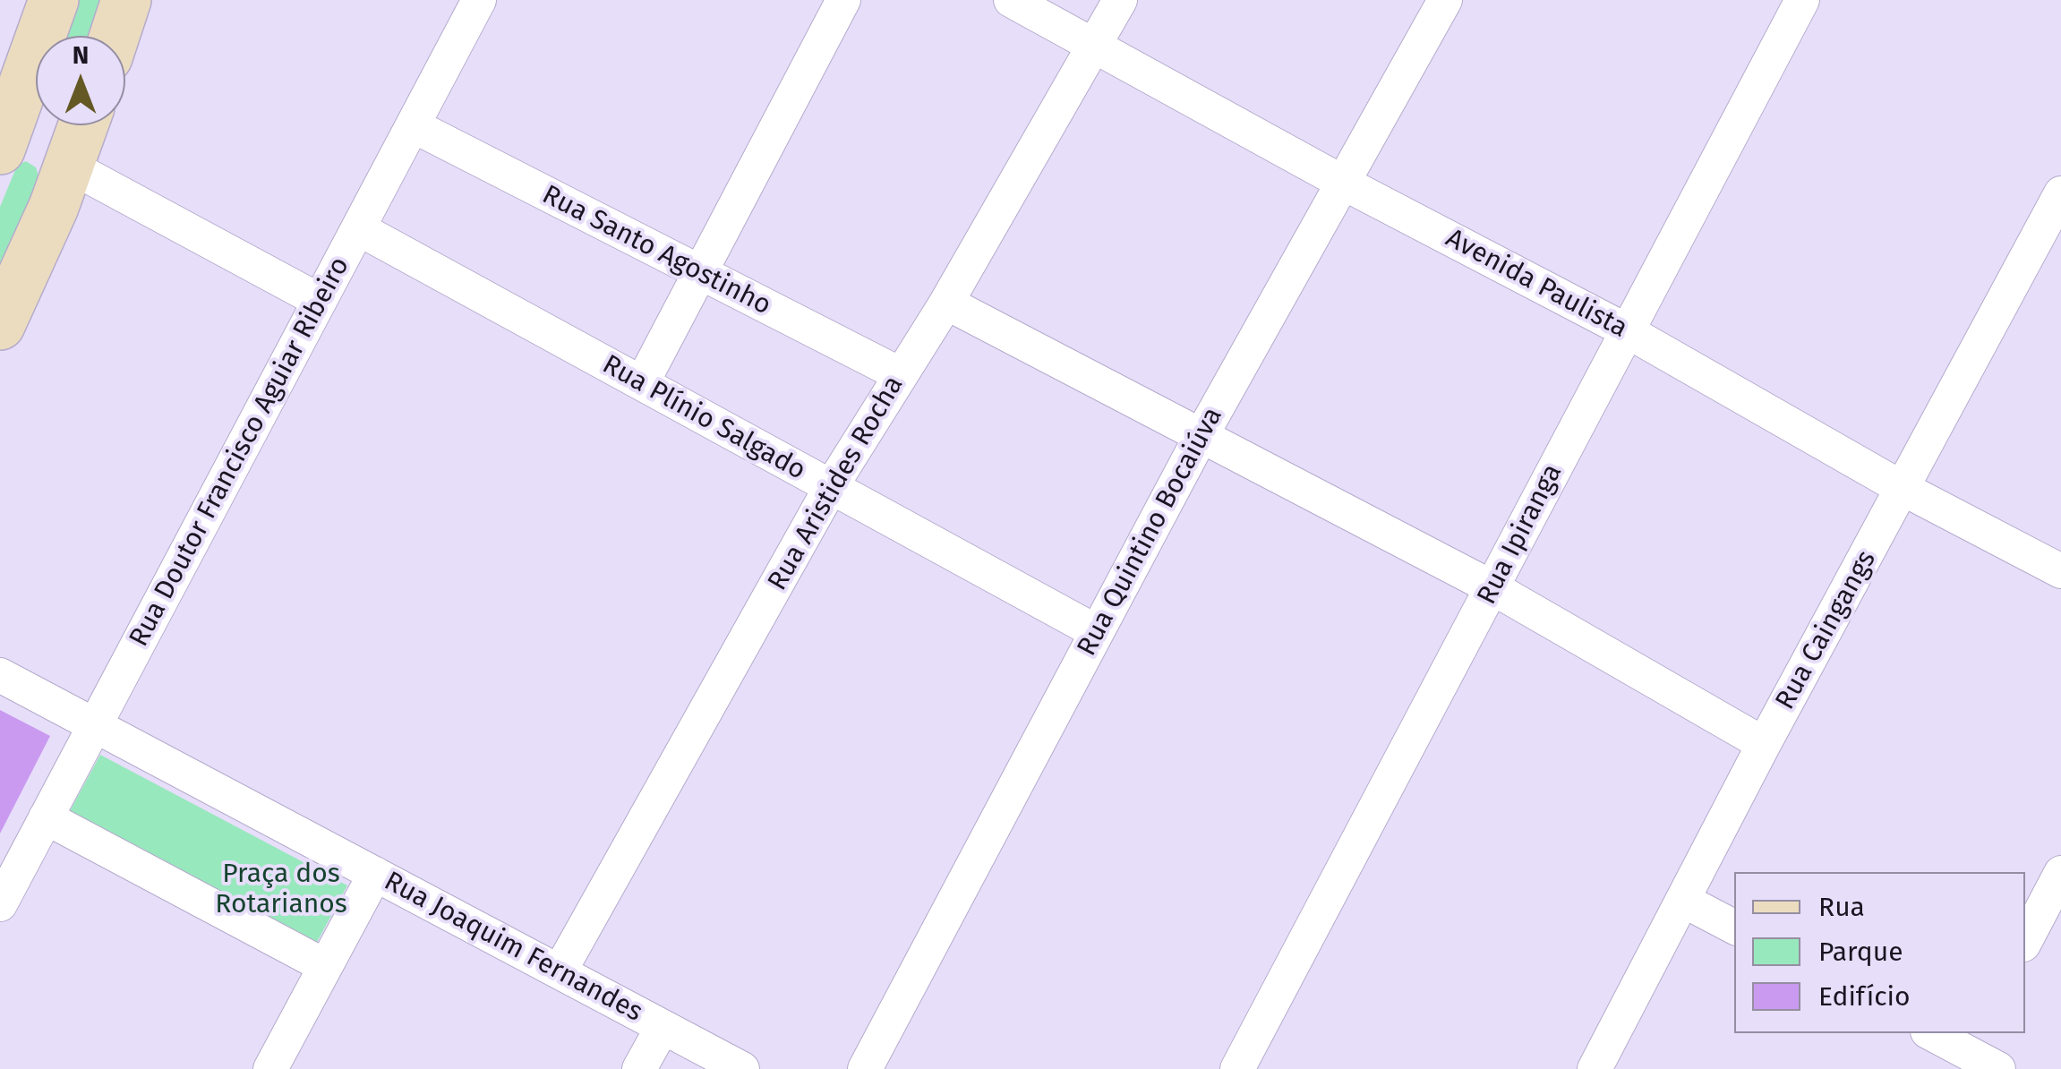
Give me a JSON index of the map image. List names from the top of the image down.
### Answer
{
  "streets": {
    "street": [
      "Rua Santo Agostinho",
      "Avenida Paulista",
      "Rua Plínio Salgado",
      "Rua Doutor Francisco Aguiar Ribeiro",
      "Rua Aristides Rocha",
      "Rua Quintino Bocaiúva",
      "Rua Ipiranga",
      "Rua Caingangs",
      "Rua Joaquim Fernandes"
    ]
  },
  "crossings": [
    ["Rua Santo Agostinho", "Rua Doutor Francisco Aguiar Ribeiro"],
    ["Rua Santo Agostinho", "Rua Aristides Rocha"],
    ["Avenida Paulista", "Rua Aristides Rocha"],
    ["Avenida Paulista", "Rua Quintino Bocaiúva"],
    ["Avenida Paulista", "Rua Ipiranga"],
    ["Avenida Paulista", "Rua Caingangs"],
    ["Rua Plínio Salgado", "Rua Doutor Francisco Aguiar Ribeiro"],
    ["Rua Plínio Salgado", "Rua Aristides Rocha"],
    ["Rua Plínio Salgado", "Rua Quintino Bocaiúva"],
    ["Rua Doutor Francisco Aguiar Ribeiro", "Rua Joaquim Fernandes"],
    ["Rua Aristides Rocha", "Rua Joaquim Fernandes"]
  ],
  "parks": ["Praça dos Rotarianos"],
  "legend": ["Rua", "Parque", "Edifício"],
  "north": "top"
}
